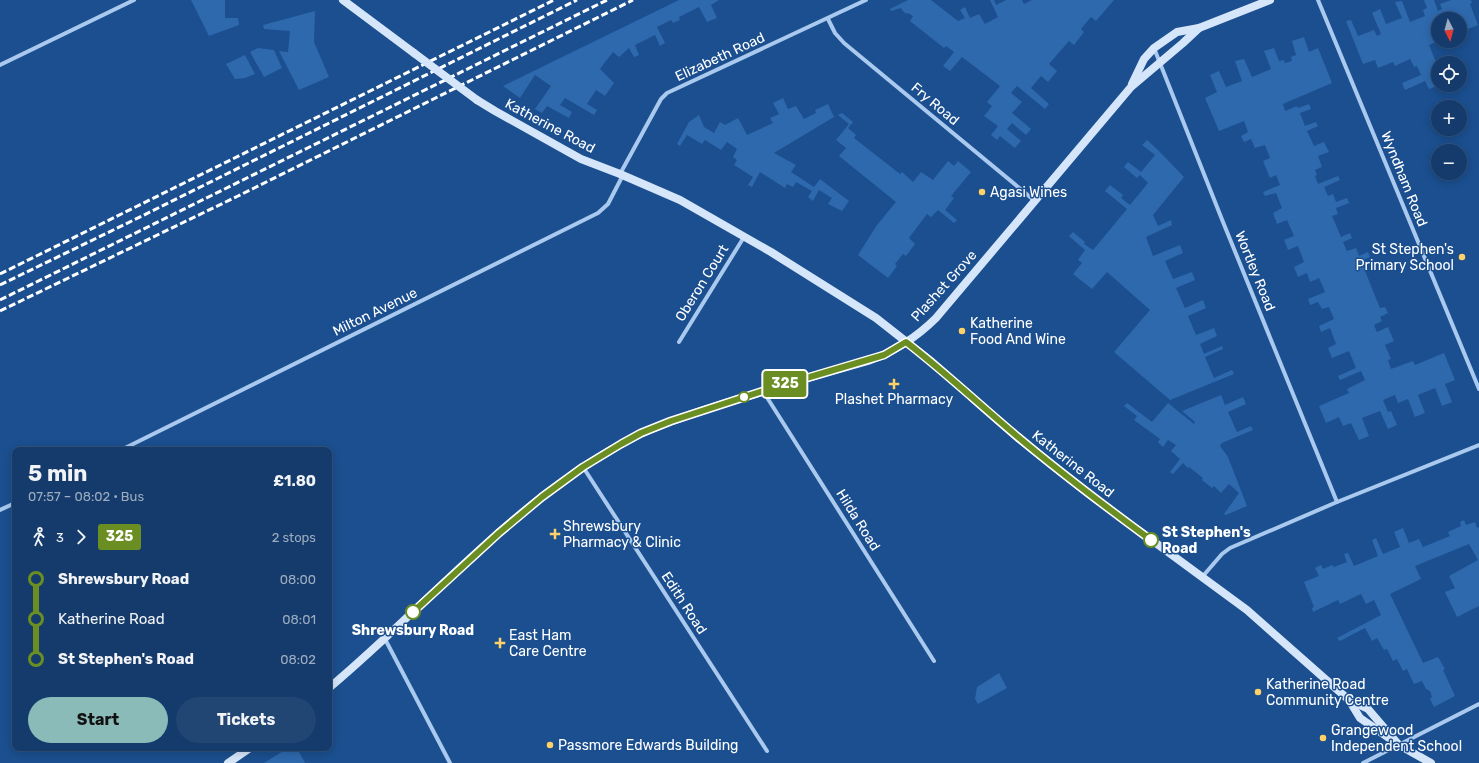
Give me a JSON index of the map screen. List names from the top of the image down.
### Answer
{
  "streets": {
    "main road": ["Katherine Road", "Plashet Grove"],
    "street": [
      "Elizabeth Road",
      "Fry Road",
      "Wyndham Road",
      "Wortley Road",
      "Oberon Court",
      "Milton Avenue",
      "Hilda Road",
      "Edith Road"
    ]
  },
  "crossings": [
    ["Elizabeth Road", "Fry Road"],
    ["Elizabeth Road", "Katherine Road"],
    ["Elizabeth Road", "Milton Avenue"],
    ["Fry Road", "Plashet Grove"],
    ["Katherine Road", "Oberon Court"],
    ["Katherine Road", "Plashet Grove"],
    ["Katherine Road", "Milton Avenue"],
    ["Wortley Road", "Plashet Grove"],
    ["Plashet Grove", "Hilda Road"],
    ["Plashet Grove", "Edith Road"]
  ],
  "places": {
    "other": [
      "Agasi Wines",
      "St Stephen's Primary School",
      "Katherine Food And Wine",
      "St Stephen's Road",
      "Shrewsbury Road",
      "Katherine Road Community Centre",
      "Grangewood Independent School",
      "Passmore Edwards Building"
    ],
    "health": ["Plashet Pharmacy", "Shrewsbury Pharmacy & Clinic", "East Ham Care Centre"]
  },
  "lines": ["bus line 325"],
  "north": "bottom",
  "page": {
    "on_map": "325",
    "map_buttons": ["+", "−"],
    "heading": ["5 min", "07:57 – 08:02 · Bus", "£1.80"],
    "legs": ["3", "325", "2 stops"],
    "list": [
      {
        "name": "Shrewsbury Road",
        "value": "08:00"
      },
      {
        "name": "Katherine Road",
        "value": "08:01"
      },
      {
        "name": "St Stephen's Road",
        "value": "08:02"
      }
    ],
    "buttons": ["Start", "Tickets"]
  }
}
